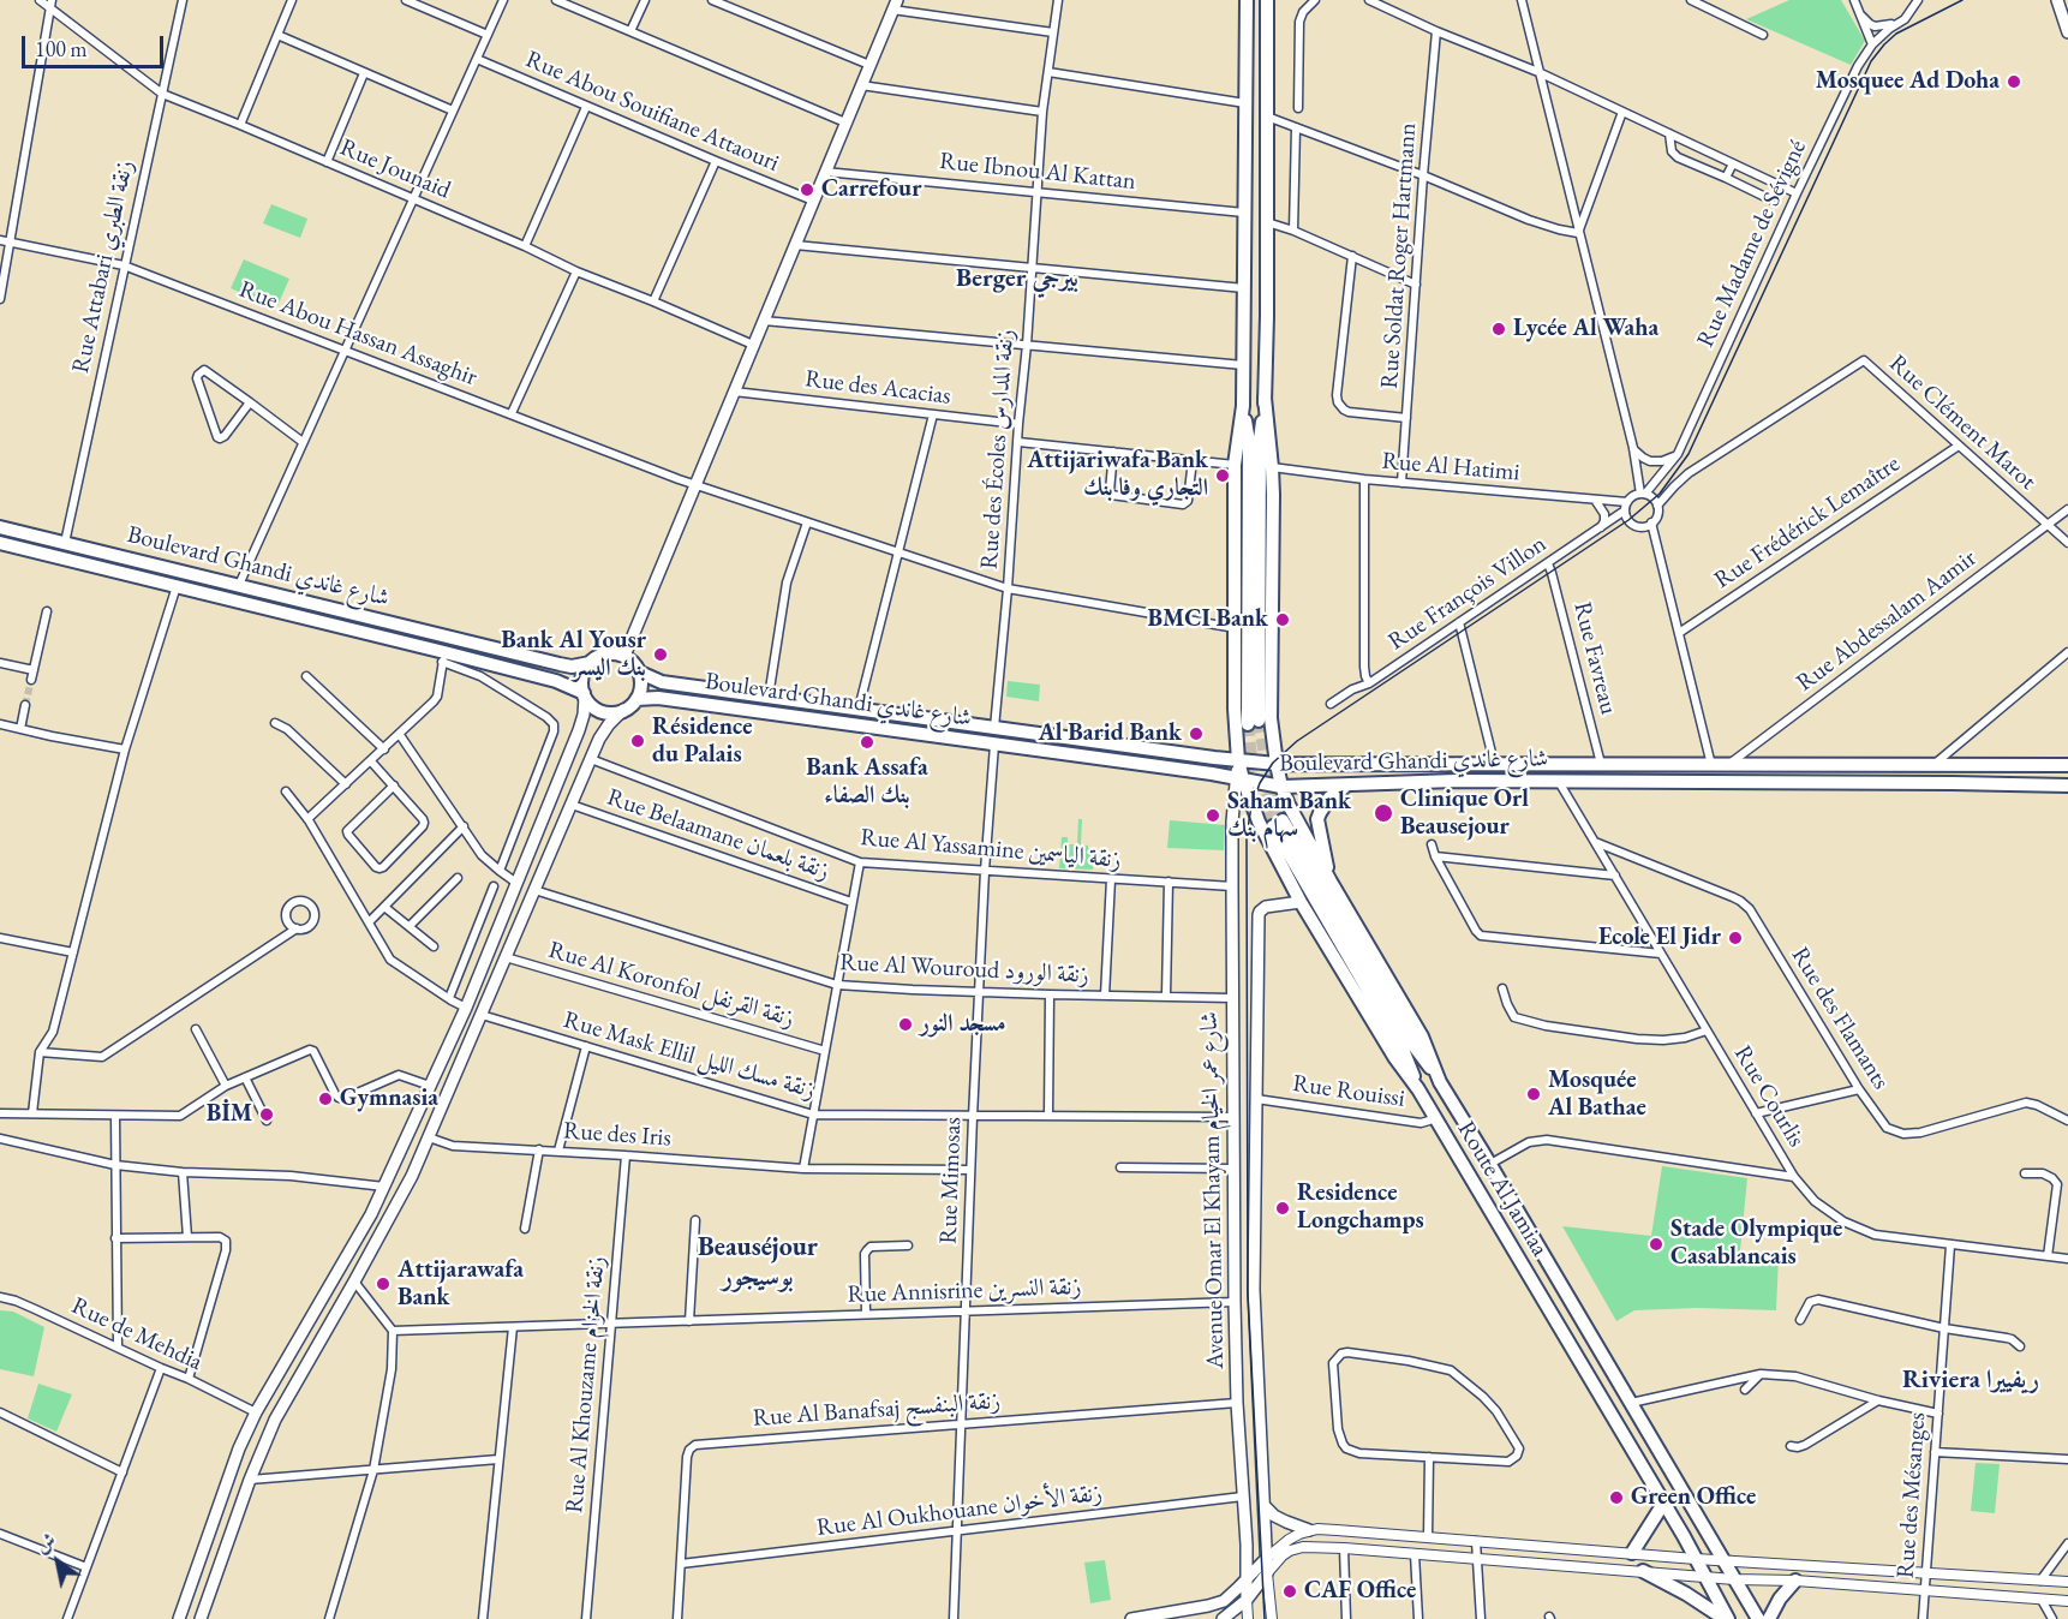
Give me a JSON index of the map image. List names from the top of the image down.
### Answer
{
  "streets": {
    "main road": ["Boulevard Ghandi شارع غاندي", "Route Al Jamiaa", "Avenue Omar El Khayam شارع عمر الخيام"],
    "street": [
      "Rue Abou Souifiane Attaouri",
      "Rue Jounaid",
      "Rue Ibnou Al Kattan",
      "Rue Madame de Sévigné",
      "Rue Soldat Roger Hartmann",
      "Rue Attabari زنقة الطبري",
      "Rue Abou Hassan Assaghir",
      "Rue des Acacias",
      "Rue Clément Marot",
      "Rue des Écoles زنقة المدارس",
      "Rue Al Hatimi",
      "Rue Frédérick Lemaître",
      "Rue François Villon",
      "Rue Abdessalam Aamir",
      "Rue Favreau",
      "Rue Belaamane زنقة بلعمان",
      "Rue Al Yassamine زنقة الياسمين",
      "Rue Al Wouroud زنقة الورود",
      "Rue Al Koronfol زنقة القرنفل",
      "Rue des Flamants",
      "Rue Mask Ellil زنقة مسك الليل",
      "Rue Rouissi",
      "Rue Courlis",
      "Rue des Iris",
      "Rue Mimosas",
      "Rue Annisrine زنقة النسرين",
      "Rue de Mehdia",
      "Rue Al Khouzame زنقة الخزام",
      "Rue Al Banafsaj زنقة البنفسج",
      "Rue des Mésanges",
      "Rue Al Oukhouane زنقة الأخوان"
    ]
  },
  "crossings": [
    ["Rue Jounaid", "Rue Attabari زنقة الطبري"],
    ["Rue Ibnou Al Kattan", "Rue des Écoles زنقة المدارس"],
    ["Rue Madame de Sévigné", "Rue Clément Marot"],
    ["Rue Madame de Sévigné", "Rue Al Hatimi"],
    ["Rue Madame de Sévigné", "Rue François Villon"],
    ["Rue Soldat Roger Hartmann", "Rue Al Hatimi"],
    ["Rue Attabari زنقة الطبري", "Rue Abou Hassan Assaghir"],
    ["Rue Attabari زنقة الطبري", "Boulevard Ghandi شارع غاندي"],
    ["Rue Abou Hassan Assaghir", "Rue des Écoles زنقة المدارس"],
    ["Rue Abou Hassan Assaghir", "Route Al Jamiaa"],
    ["Rue des Acacias", "Rue des Écoles زنقة المدارس"],
    ["Rue Clément Marot", "Rue Al Hatimi"],
    ["Rue Clément Marot", "Rue Frédérick Lemaître"],
    ["Rue Clément Marot", "Rue François Villon"],
    ["Rue Clément Marot", "Rue Abdessalam Aamir"],
    ["Rue des Écoles زنقة المدارس", "Boulevard Ghandi شارع غاندي"],
    ["Rue Al Hatimi", "Rue François Villon"],
    ["Rue Al Hatimi", "Route Al Jamiaa"],
    ["Boulevard Ghandi شارع غاندي", "Rue Abdessalam Aamir"],
    ["Boulevard Ghandi شارع غاندي", "Rue Favreau"],
    ["Boulevard Ghandi شارع غاندي", "Rue Courlis"],
    ["Boulevard Ghandi شارع غاندي", "Rue Mimosas"],
    ["Boulevard Ghandi شارع غاندي", "Route Al Jamiaa"],
    ["Boulevard Ghandi شارع غاندي", "Avenue Omar El Khayam شارع عمر الخيام"],
    ["Rue François Villon", "Rue Favreau"],
    ["Rue Al Yassamine زنقة الياسمين", "Rue Mimosas"],
    ["Rue Al Yassamine زنقة الياسمين", "Avenue Omar El Khayam شارع عمر الخيام"],
    ["Rue Al Wouroud زنقة الورود", "Rue Mimosas"],
    ["Rue Al Wouroud زنقة الورود", "Avenue Omar El Khayam شارع عمر الخيام"],
    ["Rue des Flamants", "Rue Courlis"],
    ["Rue Mask Ellil زنقة مسك الليل", "Rue Mimosas"],
    ["Rue Mask Ellil زنقة مسك الليل", "Avenue Omar El Khayam شارع عمر الخيام"],
    ["Rue Rouissi", "Route Al Jamiaa"],
    ["Rue Rouissi", "Avenue Omar El Khayam شارع عمر الخيام"],
    ["Rue Courlis", "Rue des Mésanges"],
    ["Rue des Iris", "Rue Mimosas"],
    ["Rue des Iris", "Rue Al Khouzame زنقة الخزام"],
    ["Rue Mimosas", "Rue Annisrine زنقة النسرين"],
    ["Rue Mimosas", "Rue Al Banafsaj زنقة البنفسج"],
    ["Rue Mimosas", "Rue Al Oukhouane زنقة الأخوان"],
    ["Route Al Jamiaa", "Avenue Omar El Khayam شارع عمر الخيام"],
    ["Avenue Omar El Khayam شارع عمر الخيام", "Rue Annisrine زنقة النسرين"],
    ["Avenue Omar El Khayam شارع عمر الخيام", "Rue Al Banafsaj زنقة البنفسج"],
    ["Avenue Omar El Khayam شارع عمر الخيام", "Rue Al Oukhouane زنقة الأخوان"],
    ["Rue Annisrine زنقة النسرين", "Rue Al Khouzame زنقة الخزام"],
    ["Rue Al Banafsaj زنقة البنفسج", "Rue Al Oukhouane زنقة الأخوان"]
  ],
  "districts": ["Berger بيرجي", "Beauséjour بوسيجور", "Riviera ريفييرا"],
  "places": [
    "Mosquee Ad Doha",
    "Carrefour",
    "Lycée Al Waha",
    "Attijariwafa Bank التجاري وفا بنك",
    "BMCI Bank",
    "Bank Al Yousr بنك اليسر",
    "Al Barid Bank",
    "Résidence du Palais",
    "Bank Assafa بنك الصفاء",
    "Clinique Orl Beausejour",
    "Saham Bank سهام بنك",
    "Ecole El Jidr",
    "مسجد النور",
    "Mosquée Al Bathae",
    "Gymnasia",
    "BİM",
    "Residence Longchamps",
    "Stade Olympique Casablancais",
    "Attijarawafa Bank",
    "Green Office",
    "CAF Office"
  ],
  "scale_bar": "100 m",
  "north": "top left"
}
